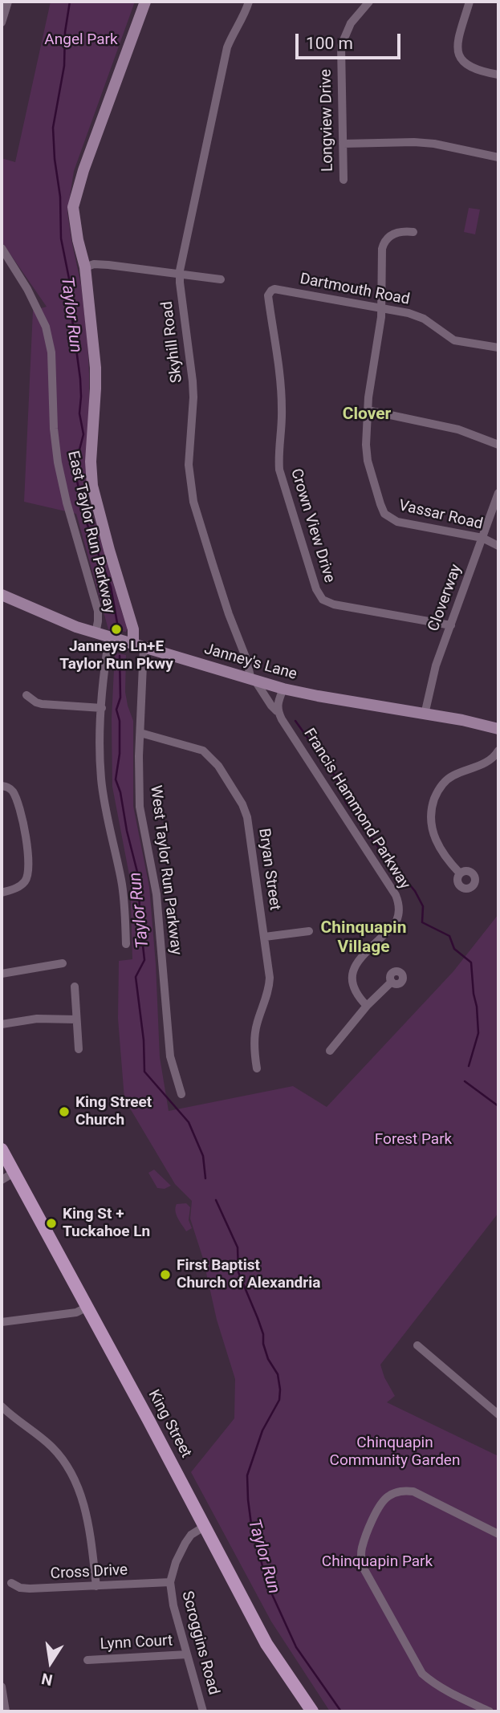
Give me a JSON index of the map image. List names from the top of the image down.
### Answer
{
  "streets": {
    "main road": ["King Street"],
    "street": [
      "Longview Drive",
      "Dartmouth Road",
      "Skyhill Road",
      "Vassar Road",
      "Crown View Drive",
      "East Taylor Run Parkway",
      "Cloverway",
      "Janney's Lane",
      "Francis Hammond Parkway",
      "Bryan Street",
      "West Taylor Run Parkway",
      "Cross Drive",
      "Lynn Court",
      "Scroggins Road"
    ]
  },
  "crossings": [
    ["Dartmouth Road", "Vassar Road"],
    ["Dartmouth Road", "Crown View Drive"],
    ["Skyhill Road", "Janney's Lane"],
    ["Skyhill Road", "Francis Hammond Parkway"],
    ["Vassar Road", "Cloverway"],
    ["Crown View Drive", "Cloverway"],
    ["East Taylor Run Parkway", "Janney's Lane"],
    ["Cloverway", "Janney's Lane"],
    ["Janney's Lane", "Francis Hammond Parkway"],
    ["Janney's Lane", "West Taylor Run Parkway"],
    ["Bryan Street", "West Taylor Run Parkway"],
    ["King Street", "Scroggins Road"],
    ["Cross Drive", "Scroggins Road"],
    ["Lynn Court", "Scroggins Road"]
  ],
  "districts": ["Clover", "Chinquapin Village"],
  "water": ["Taylor Run"],
  "parks": [
    "Angel Park",
    "Forest Park",
    "Chinquapin Community Garden",
    "Chinquapin Park"
  ],
  "places": [
    "Janneys Ln+E Taylor Run Pkwy",
    "King Street Church",
    "King St + Tuckahoe Ln",
    "First Baptist Church of Alexandria"
  ],
  "scale_bar": "100 m",
  "north": "bottom"
}
